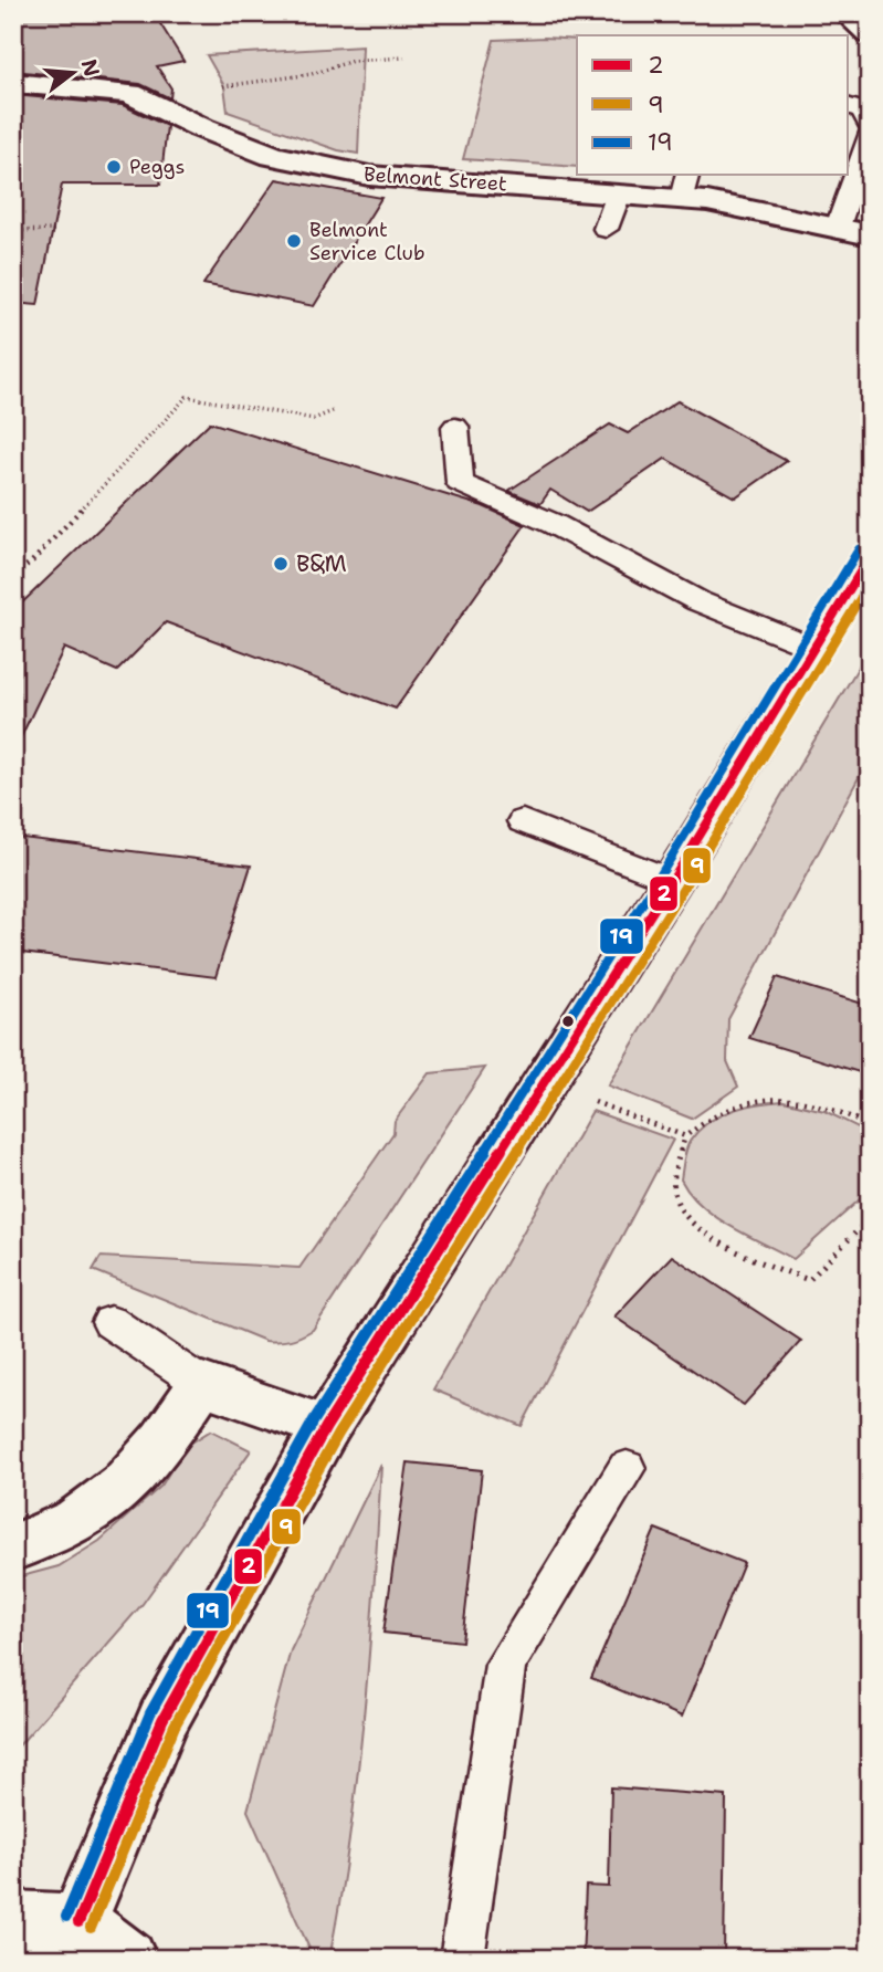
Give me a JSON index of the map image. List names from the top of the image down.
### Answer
{
  "streets": {
    "main road": ["Belmont Street"]
  },
  "places": ["Peggs", "Belmont Service Club", "B&M"],
  "lines": ["transit line 19", "transit line 2", "transit line 9"],
  "legend": ["2", "9", "19"],
  "north": "right"
}
